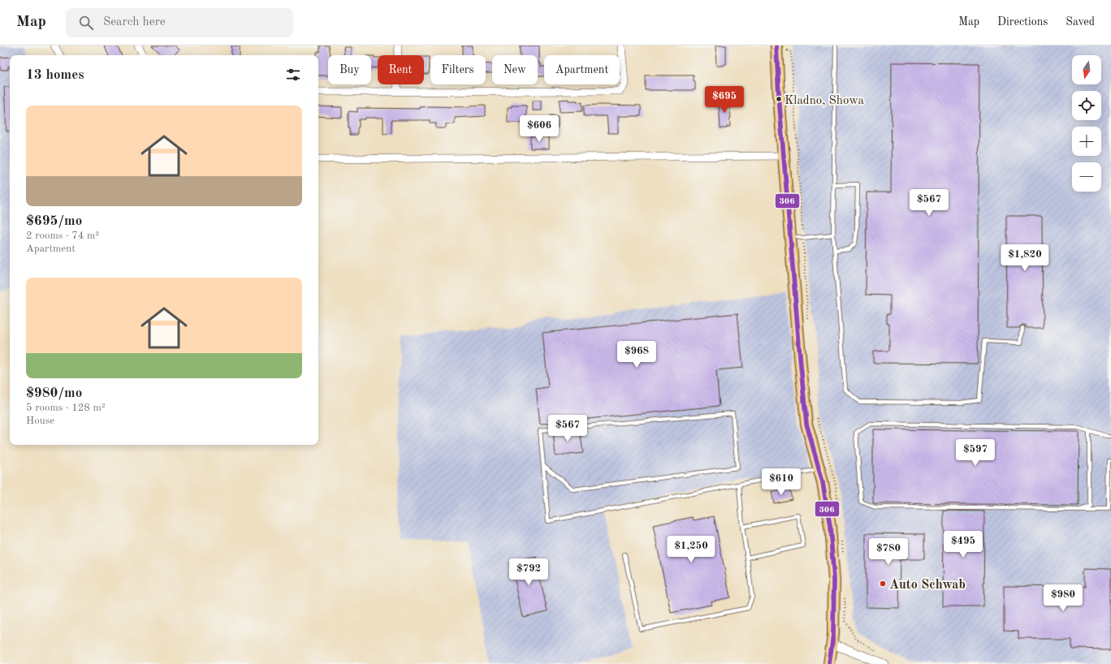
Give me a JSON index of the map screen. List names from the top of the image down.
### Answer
{
  "places": ["Kladno, Showa", "Auto Schwab"],
  "lines": ["transit line 306"],
  "north": "bottom",
  "page": {
    "header": "Map",
    "search": "Search here",
    "nav": ["Map", "Directions", "Saved"],
    "map_buttons": ["+", "−"],
    "chip": [
      "Buy",
      "Rent",
      "Filters",
      "New",
      "Apartment"
    ],
    "heading": "13 homes",
    "price": [
      "$695",
      "$606",
      "$567",
      "$1,820",
      "$968",
      "$567",
      "$597",
      "$610",
      "$495",
      "$1,250",
      "$780",
      "$792",
      "$980"
    ],
    "list": [
      {
        "name": "$695/mo",
        "note": "2 rooms · 74 m² · Apartment"
      },
      {
        "name": "$980/mo",
        "note": "5 rooms · 128 m² · House"
      }
    ]
  }
}
